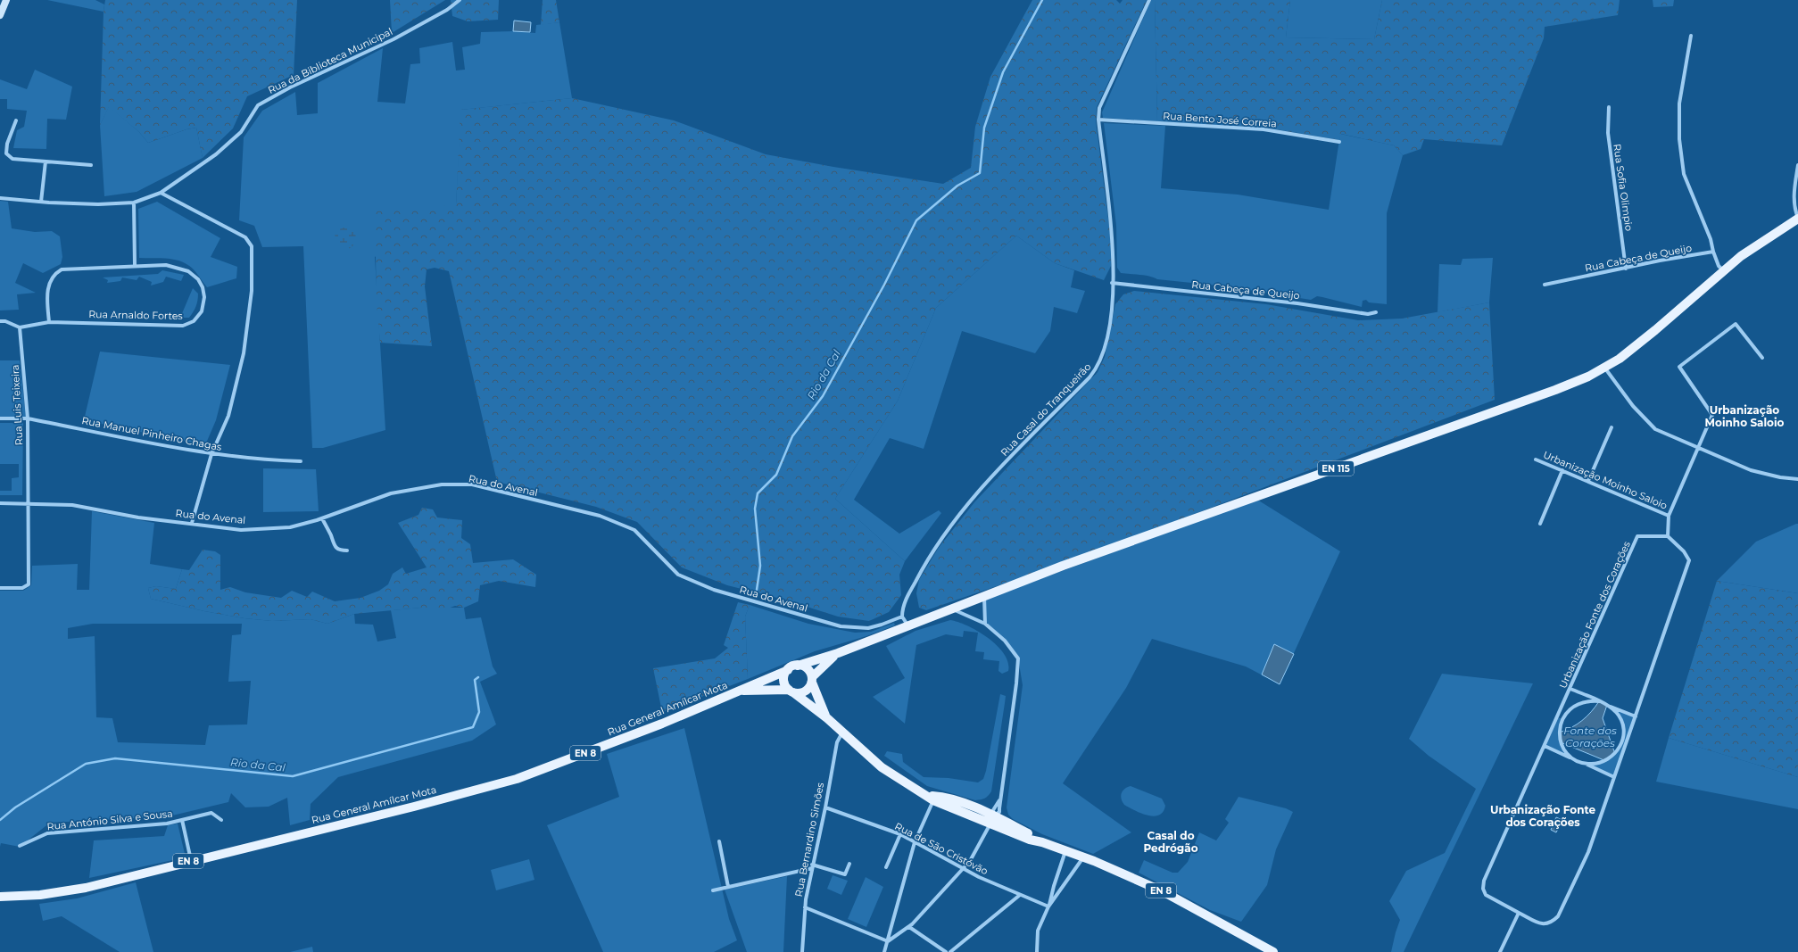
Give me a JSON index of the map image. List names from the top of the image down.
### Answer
{
  "streets": {
    "main road": ["EN 115", "Rua General Amílcar Mota", "EN 8"],
    "street": [
      "Rua da Biblioteca Municipal",
      "Rua Bento José Correia",
      "Rua Sofia Olimpio",
      "Rua Cabeça de Queijo",
      "Rua Arnaldo Fortes",
      "Rua Luis Teixeira",
      "Rua Casal do Tranqueirão",
      "Rua Manuel Pinheiro Chagas",
      "Urbanização Moinho Saloio",
      "Rua do Avenal",
      "Urbanização Fonte dos Corações",
      "Rua António Silva e Sousa",
      "Rua Bernardino Simões",
      "Rua de São Cristóvão"
    ]
  },
  "crossings": [
    ["Rua Bento José Correia", "Rua Casal do Tranqueirão"],
    ["Rua Sofia Olimpio", "Rua Cabeça de Queijo"],
    ["Rua Cabeça de Queijo", "Rua Casal do Tranqueirão"],
    ["Rua Arnaldo Fortes", "Rua Luis Teixeira"],
    ["Rua Luis Teixeira", "Rua Manuel Pinheiro Chagas"],
    ["Rua Luis Teixeira", "Rua do Avenal"],
    ["Rua Casal do Tranqueirão", "Rua do Avenal"],
    ["EN 115", "Rua General Amílcar Mota"],
    ["EN 115", "EN 8"],
    ["Urbanização Moinho Saloio", "Urbanização Fonte dos Corações"],
    ["Rua General Amílcar Mota", "EN 8"],
    ["EN 8", "Rua Bernardino Simões"],
    ["Rua Bernardino Simões", "Rua de São Cristóvão"]
  ],
  "districts": ["Urbanização Moinho Saloio", "Urbanização Fonte dos Corações", "Casal do Pedrógão"],
  "water": ["Rio da Cal", "Fonte dos Corações"]
}
